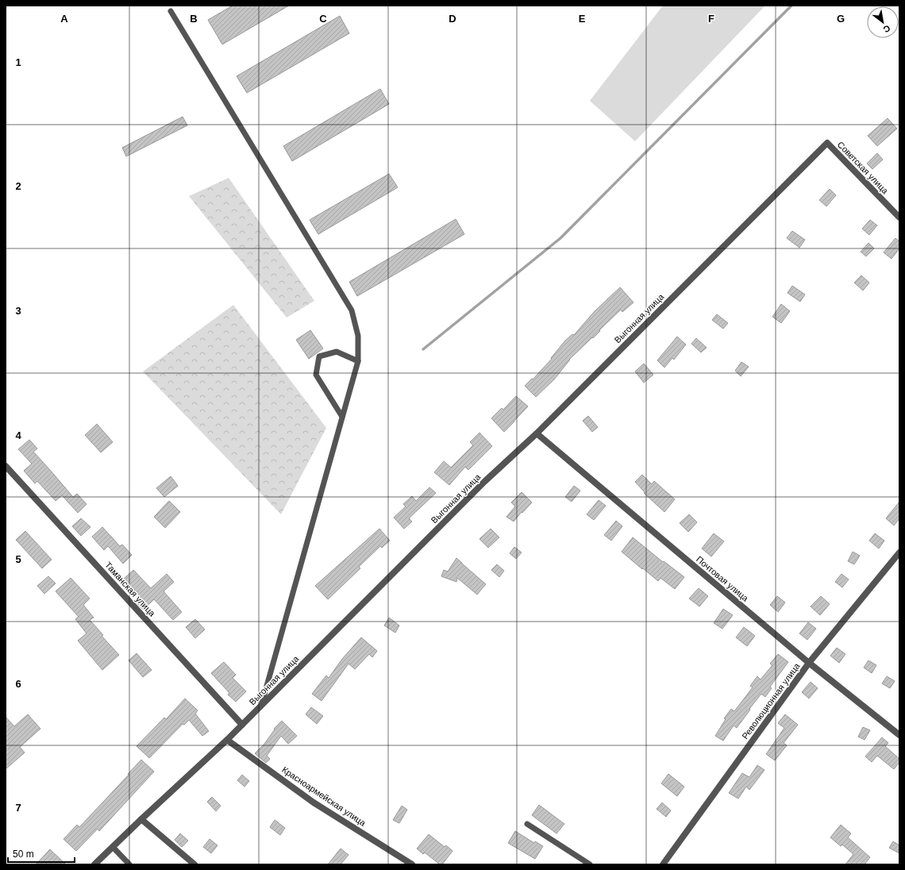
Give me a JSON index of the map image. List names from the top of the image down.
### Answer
{
  "streets": {
    "street": [
      "Советская улица",
      "Выгонная улица",
      "Почтовая улица",
      "Таманская улица",
      "Революционная улица",
      "Красноармейская улица"
    ]
  },
  "crossings": [
    ["Советская улица", "Выгонная улица"],
    ["Выгонная улица", "Почтовая улица"],
    ["Выгонная улица", "Таманская улица"],
    ["Выгонная улица", "Красноармейская улица"],
    ["Почтовая улица", "Революционная улица"]
  ],
  "scale_bar": "50 m",
  "north": "bottom right",
  "grid": {
    "columns": [
      "A",
      "B",
      "C",
      "D",
      "E",
      "F",
      "G"
    ],
    "rows": [
      "1",
      "2",
      "3",
      "4",
      "5",
      "6",
      "7"
    ]
  }
}
